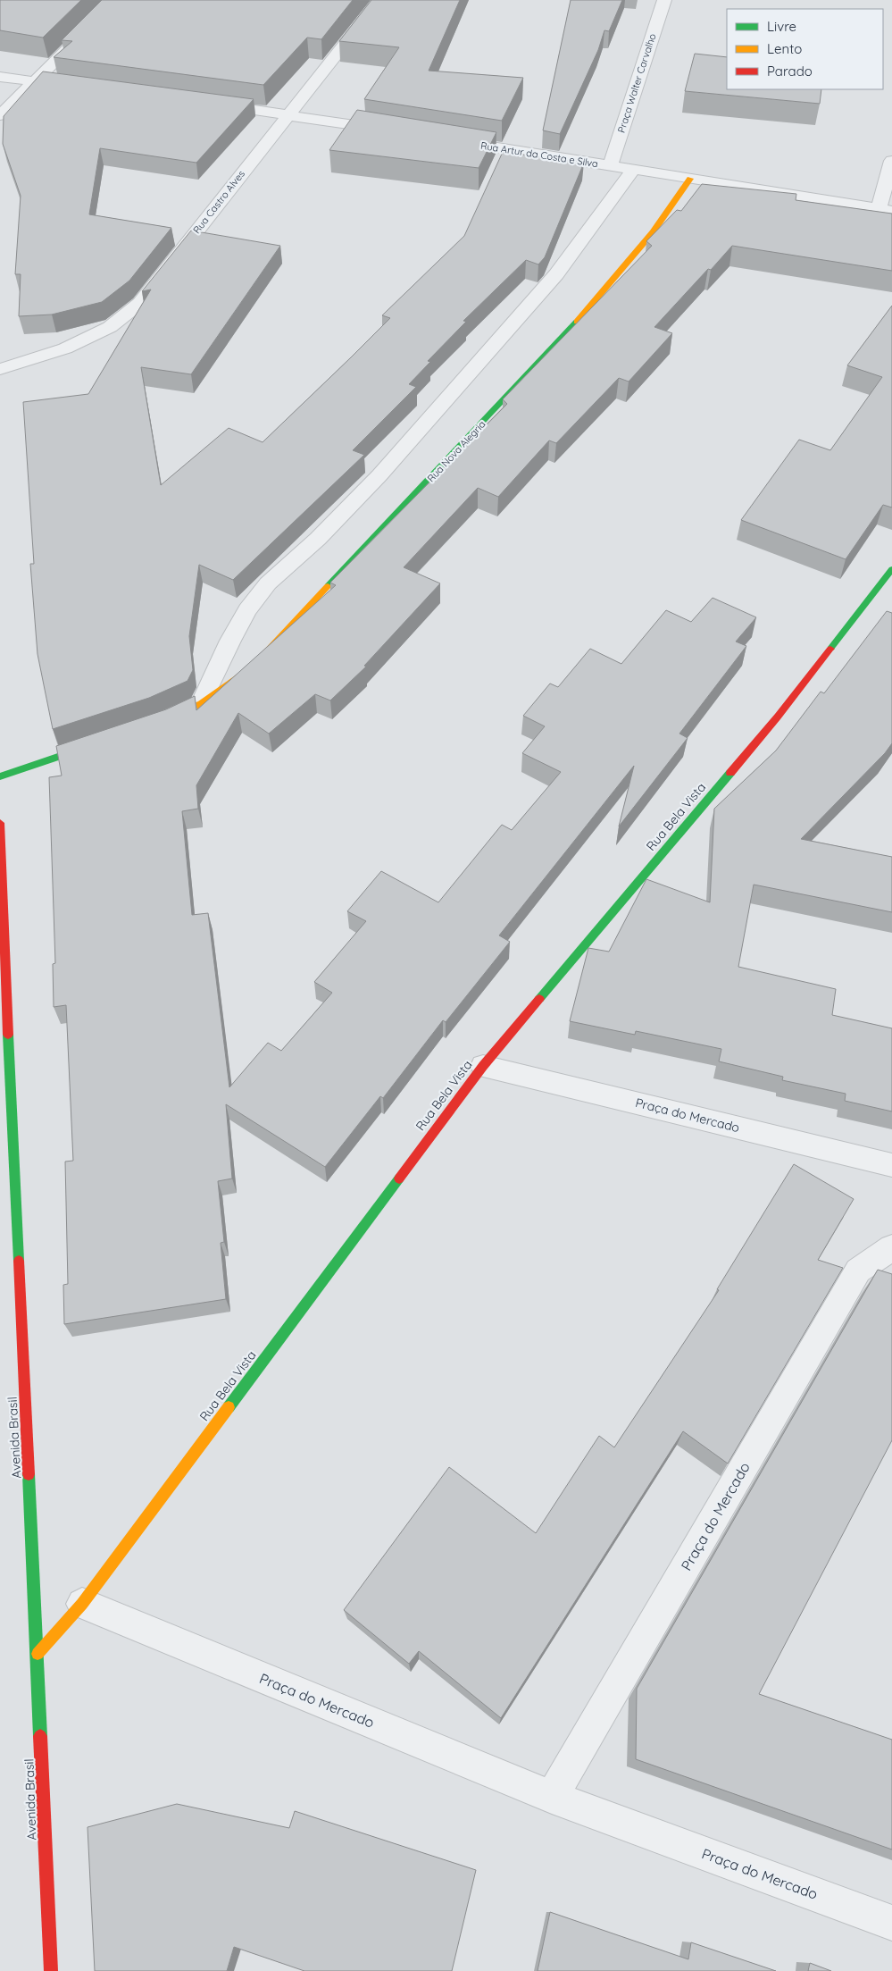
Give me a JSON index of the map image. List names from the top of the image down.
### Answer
{
  "streets": {
    "street": [
      "Praça Walter Carvalho",
      "Rua Artur da Costa e Silva",
      "Rua Castro Alves",
      "Rua Nova Alegria",
      "Rua Bela Vista",
      "Praça do Mercado",
      "Avenida Brasil"
    ]
  },
  "crossings": [
    ["Praça Walter Carvalho", "Rua Artur da Costa e Silva"],
    ["Rua Artur da Costa e Silva", "Rua Nova Alegria"],
    ["Rua Bela Vista", "Praça do Mercado"],
    ["Rua Bela Vista", "Avenida Brasil"]
  ],
  "legend": ["Livre", "Lento", "Parado"]
}
